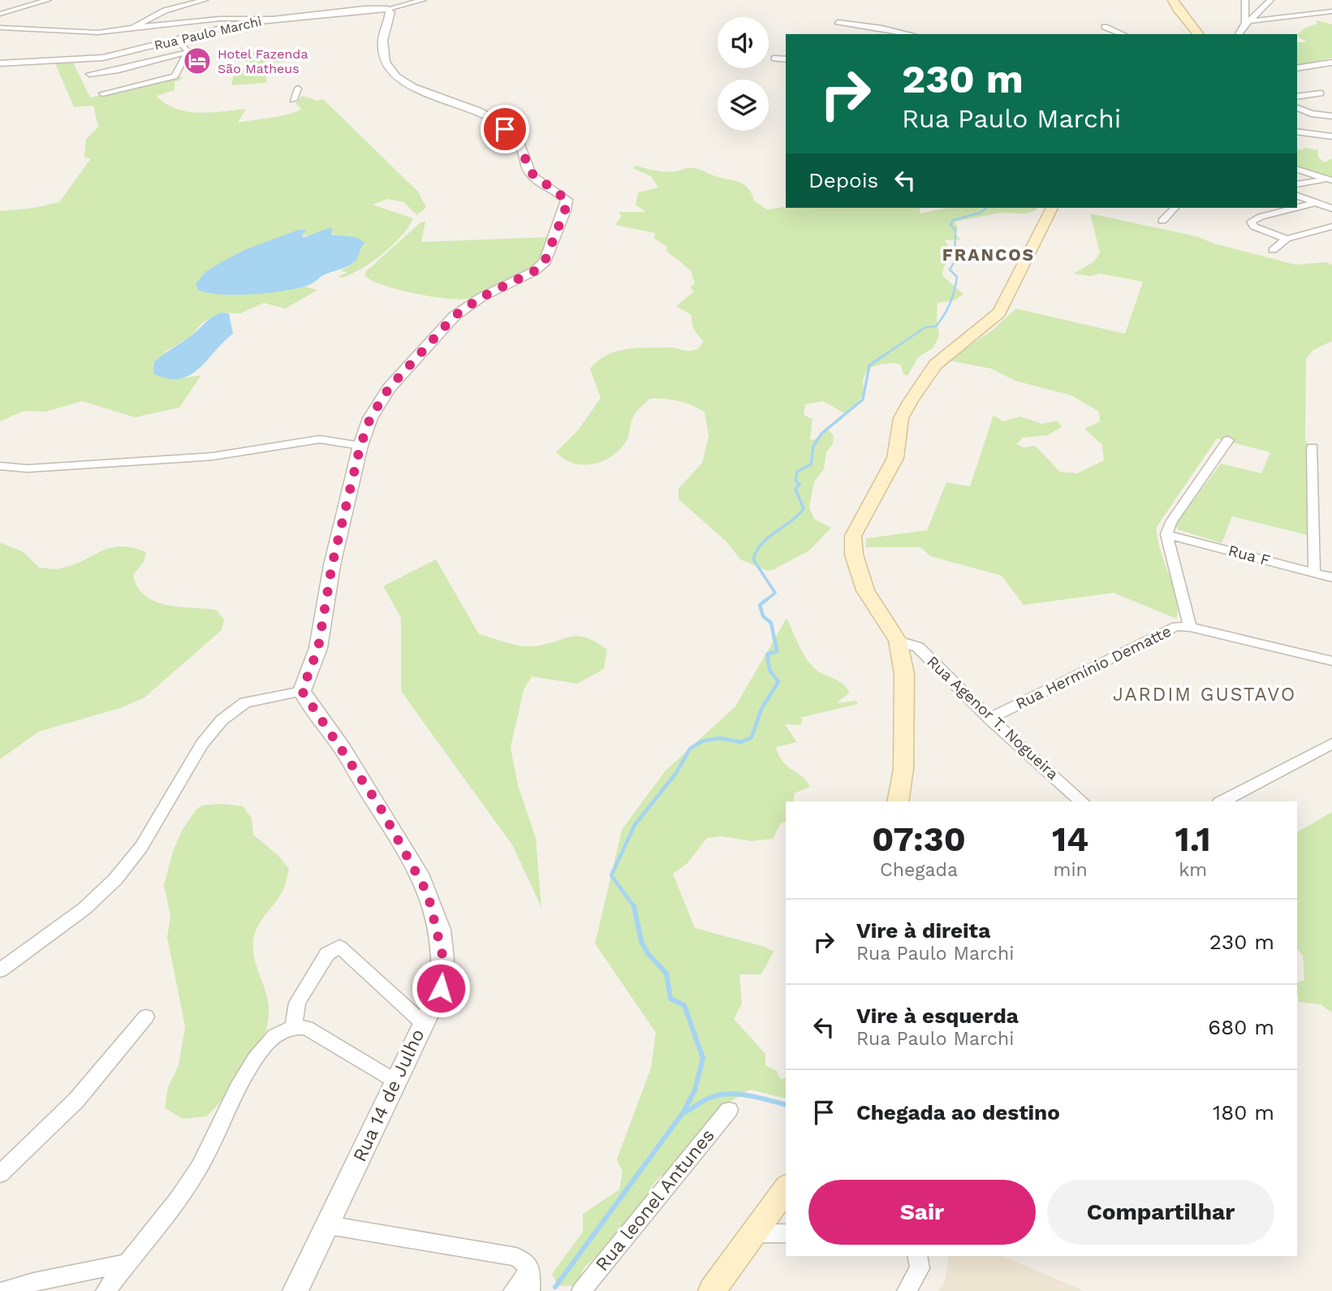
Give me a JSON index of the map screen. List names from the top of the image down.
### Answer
{
  "streets": {
    "street": [
      "Rua Paulo Marchi",
      "Rua F",
      "Rua Hermínio Dematte",
      "Rua Agenor T. Nogueira",
      "Rua 14 de Julho",
      "Rua leonel Antunes"
    ]
  },
  "crossings": [
    ["Rua Hermínio Dematte", "Rua Agenor T. Nogueira"]
  ],
  "districts": ["FRANCOS", "JARDIM GUSTAVO"],
  "places": {
    "hotel": ["Hotel Fazenda São Matheus"]
  },
  "page": {
    "turn": ["230 m", "Rua Paulo Marchi"],
    "then": "Depois",
    "eta": [
      "07:30",
      "Chegada",
      "14",
      "min",
      "1.1",
      "km"
    ],
    "list": [
      {
        "name": "Vire à direita",
        "note": "Rua Paulo Marchi",
        "value": "230 m"
      },
      {
        "name": "Vire à esquerda",
        "note": "Rua Paulo Marchi",
        "value": "680 m"
      },
      {
        "name": "Chegada ao destino",
        "value": "180 m"
      }
    ],
    "buttons": ["Sair", "Compartilhar"]
  }
}
